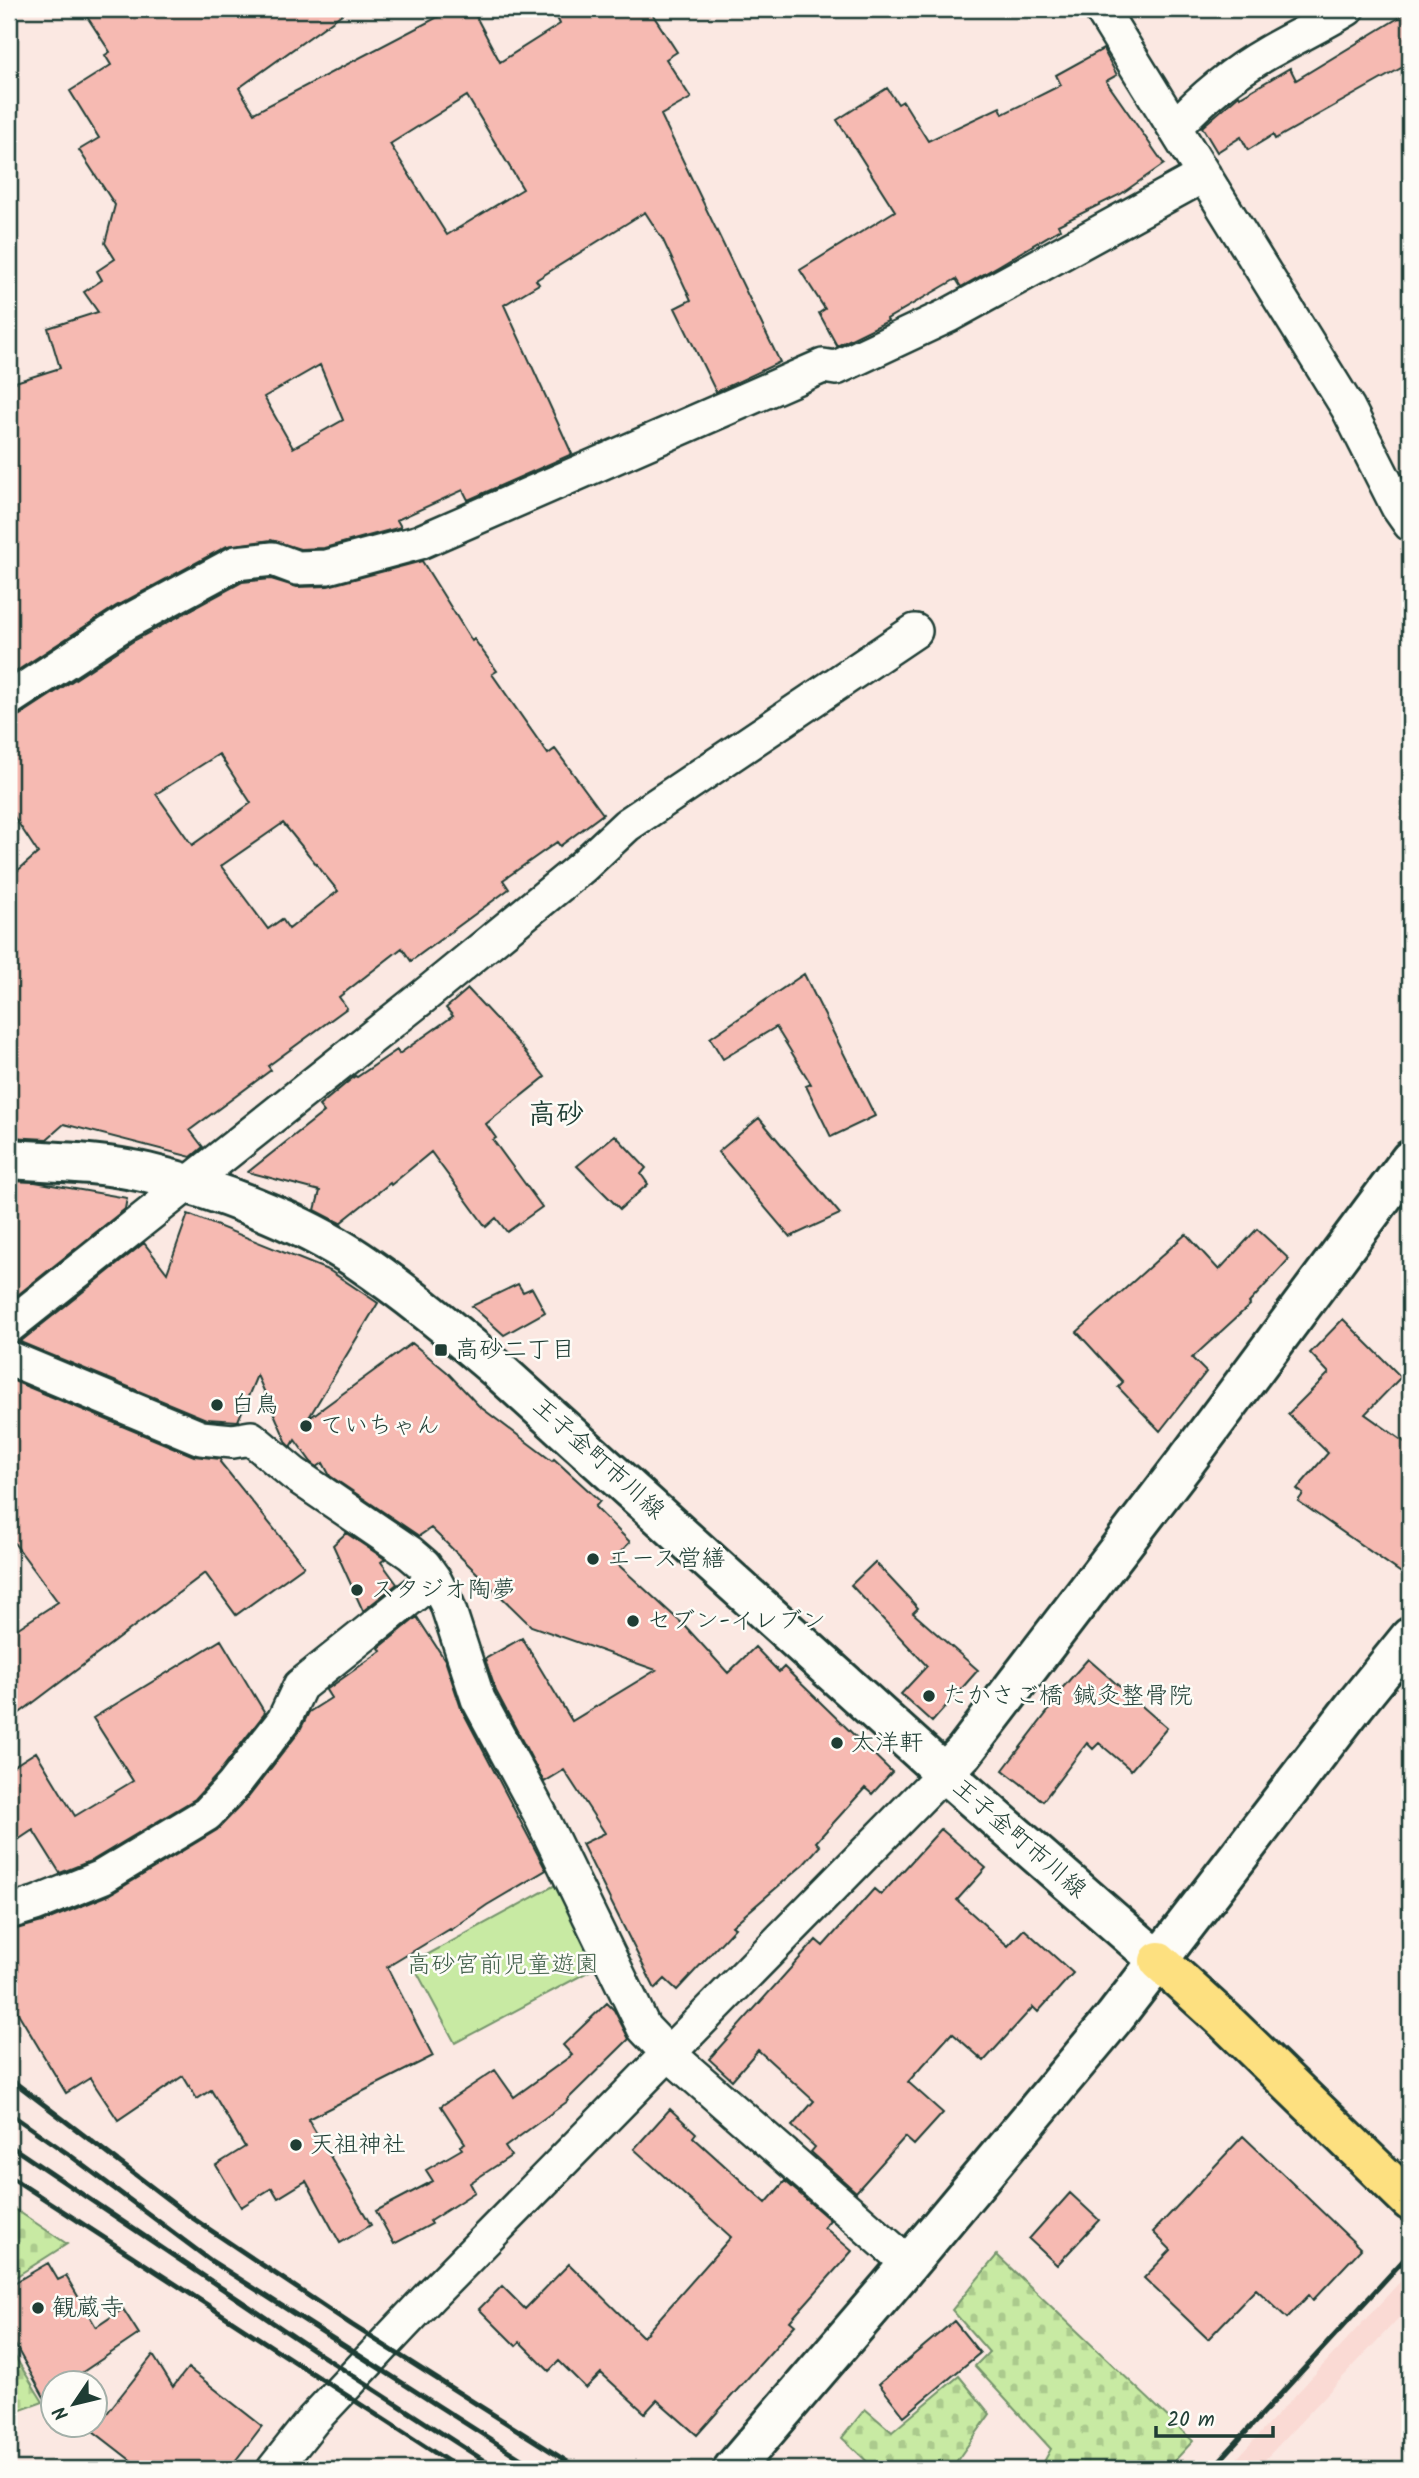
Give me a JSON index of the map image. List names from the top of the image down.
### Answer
{
  "streets": {
    "main road": ["王子金町市川線"]
  },
  "districts": ["高砂"],
  "parks": ["高砂宮前児童遊園"],
  "places": {
    "transit": ["高砂二丁目"],
    "other": [
      "白鳥",
      "ていちゃん",
      "エース営繕",
      "スタジオ陶夢",
      "セブン-イレブン",
      "たかさご橋 鍼灸整骨院",
      "太洋軒",
      "天祖神社",
      "観蔵寺"
    ]
  },
  "scale_bar": "20 m",
  "north": "bottom left"
}
